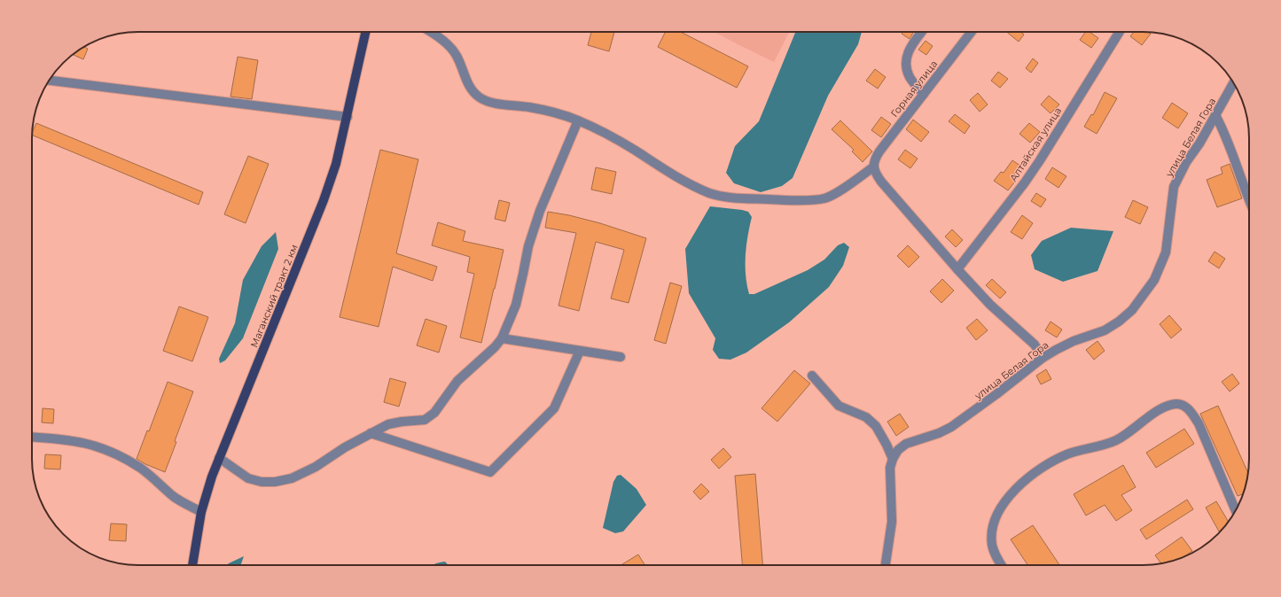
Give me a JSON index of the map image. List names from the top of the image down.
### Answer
{
  "streets": {
    "main road": ["Маганский тракт 2 км"],
    "street": ["Горная улица", "улица Белая Гора", "Алтайская улица"]
  }
}
